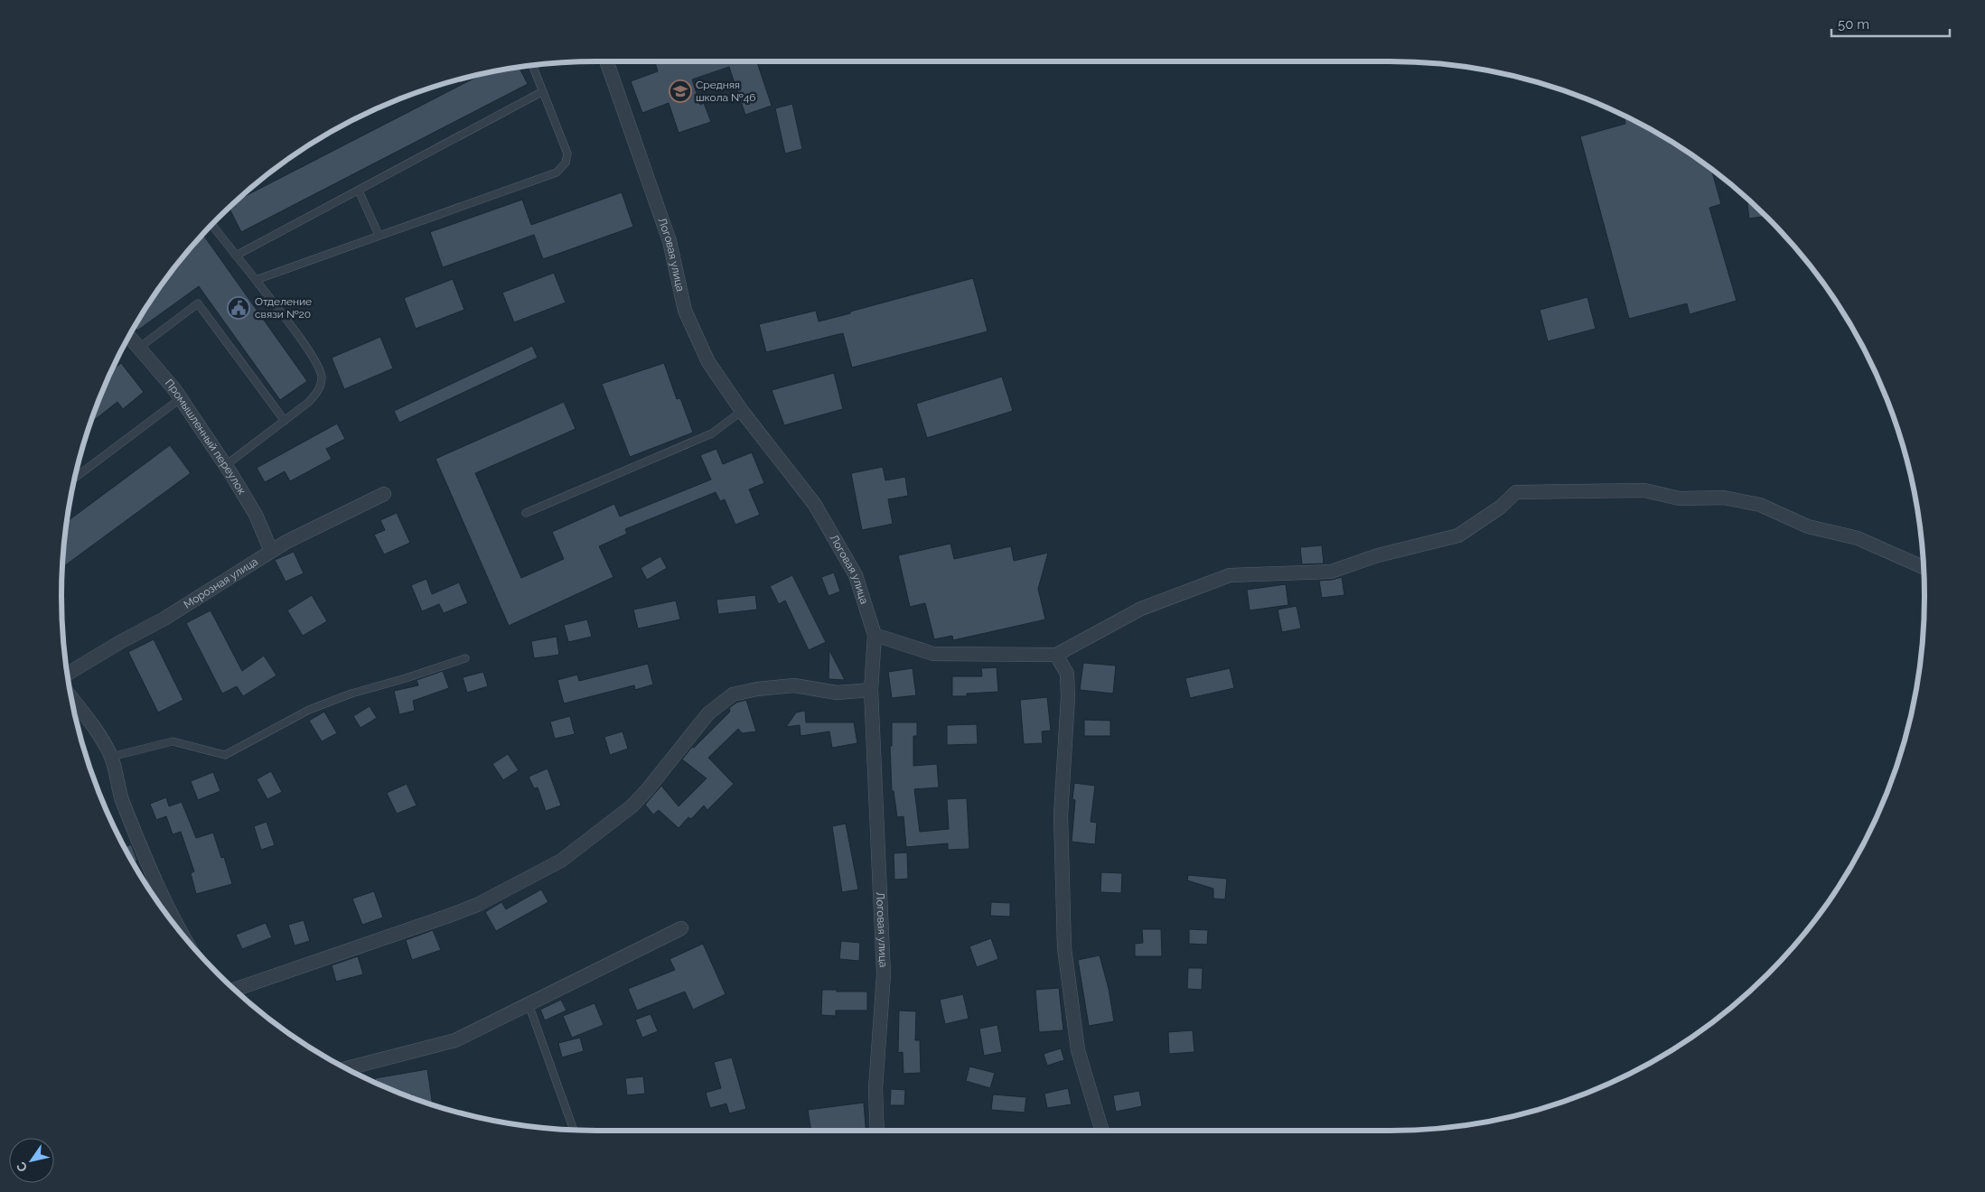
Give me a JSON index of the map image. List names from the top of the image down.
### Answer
{
  "streets": {
    "street": ["Логовая улица", "Промышленный переулок", "Морозная улица"]
  },
  "crossings": [
    ["Промышленный переулок", "Морозная улица"]
  ],
  "places": {
    "school or university": ["Средняя школа №46"],
    "public building": ["Отделение связи №20"]
  },
  "scale_bar": "50 m",
  "north": "bottom left"
}
